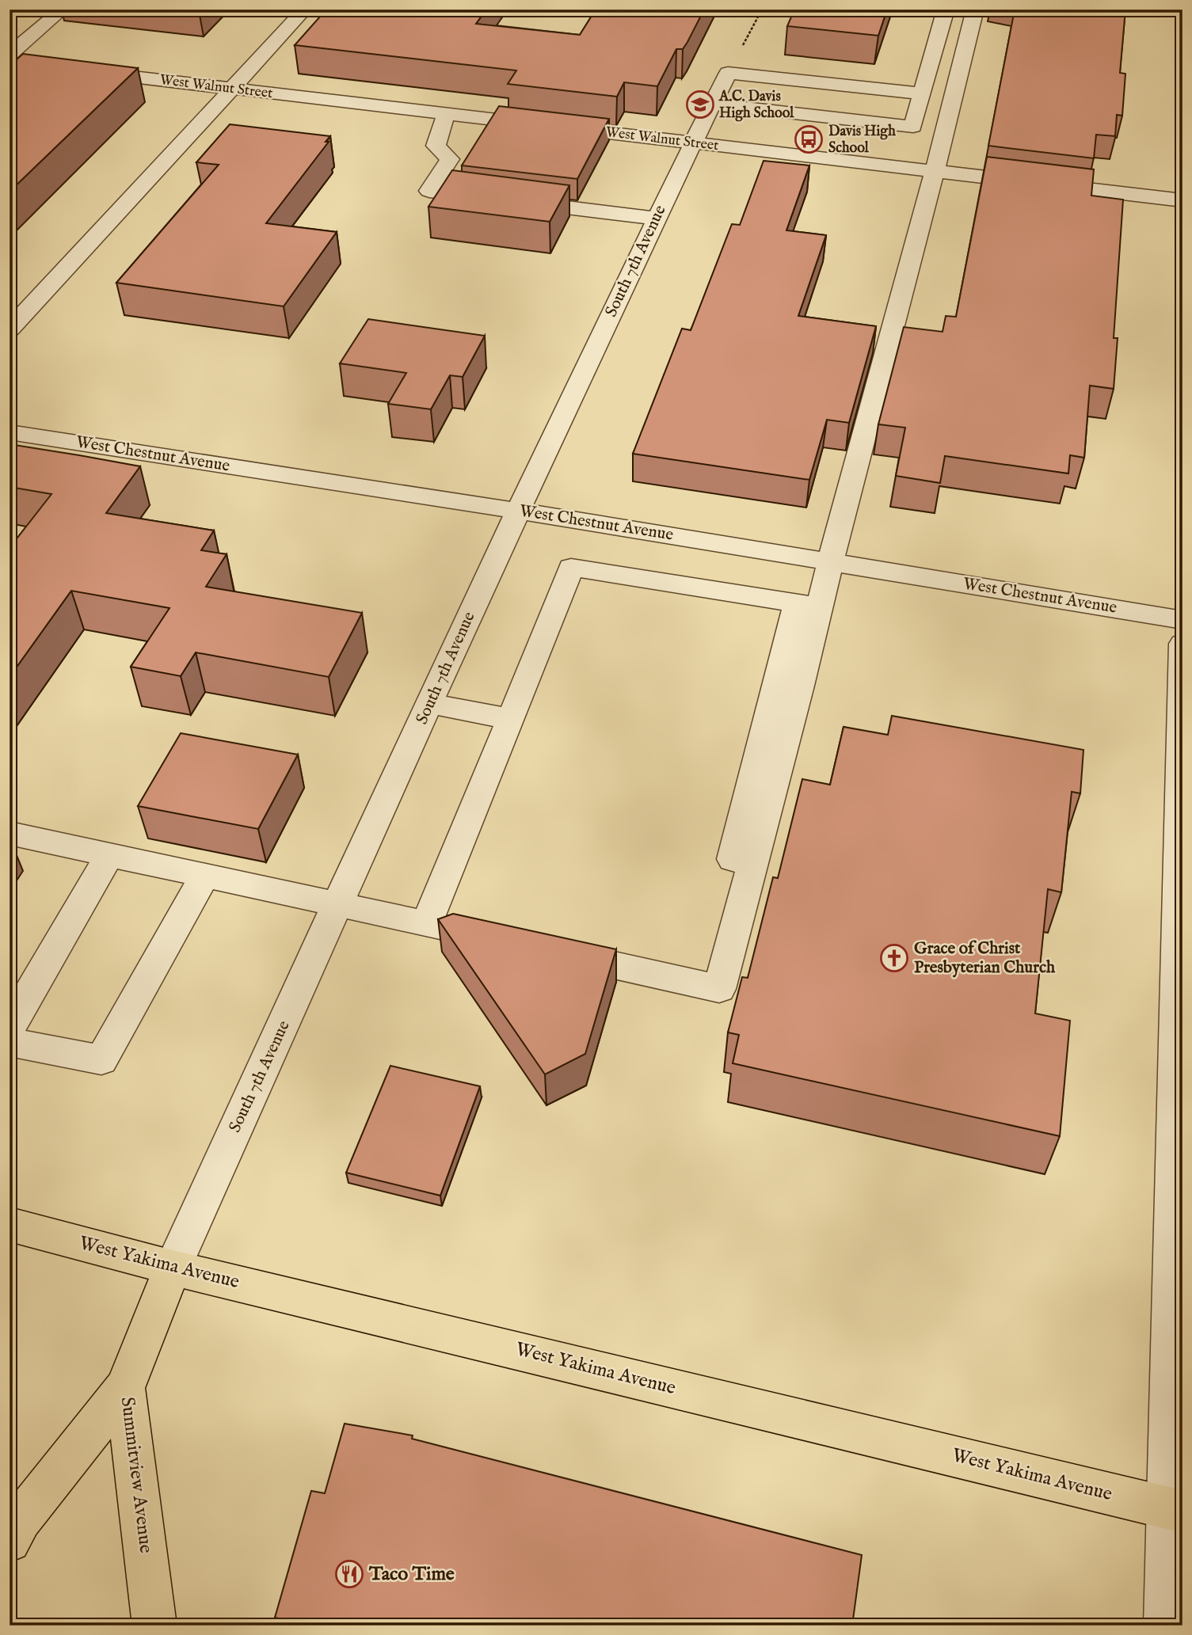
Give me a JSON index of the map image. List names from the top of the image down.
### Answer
{
  "streets": {
    "main road": ["West Yakima Avenue", "Summitview Avenue"],
    "street": ["West Walnut Street", "South 7th Avenue", "West Chestnut Avenue"]
  },
  "crossings": [
    ["West Walnut Street", "South 7th Avenue"],
    ["South 7th Avenue", "West Chestnut Avenue"],
    ["South 7th Avenue", "West Yakima Avenue"],
    ["South 7th Avenue", "Summitview Avenue"],
    ["West Yakima Avenue", "Summitview Avenue"]
  ],
  "places": {
    "school or university": ["A.C. Davis High School"],
    "bus stop": ["Davis High School"],
    "church": ["Grace of Christ Presbyterian Church"],
    "restaurant": ["Taco Time"]
  }
}
